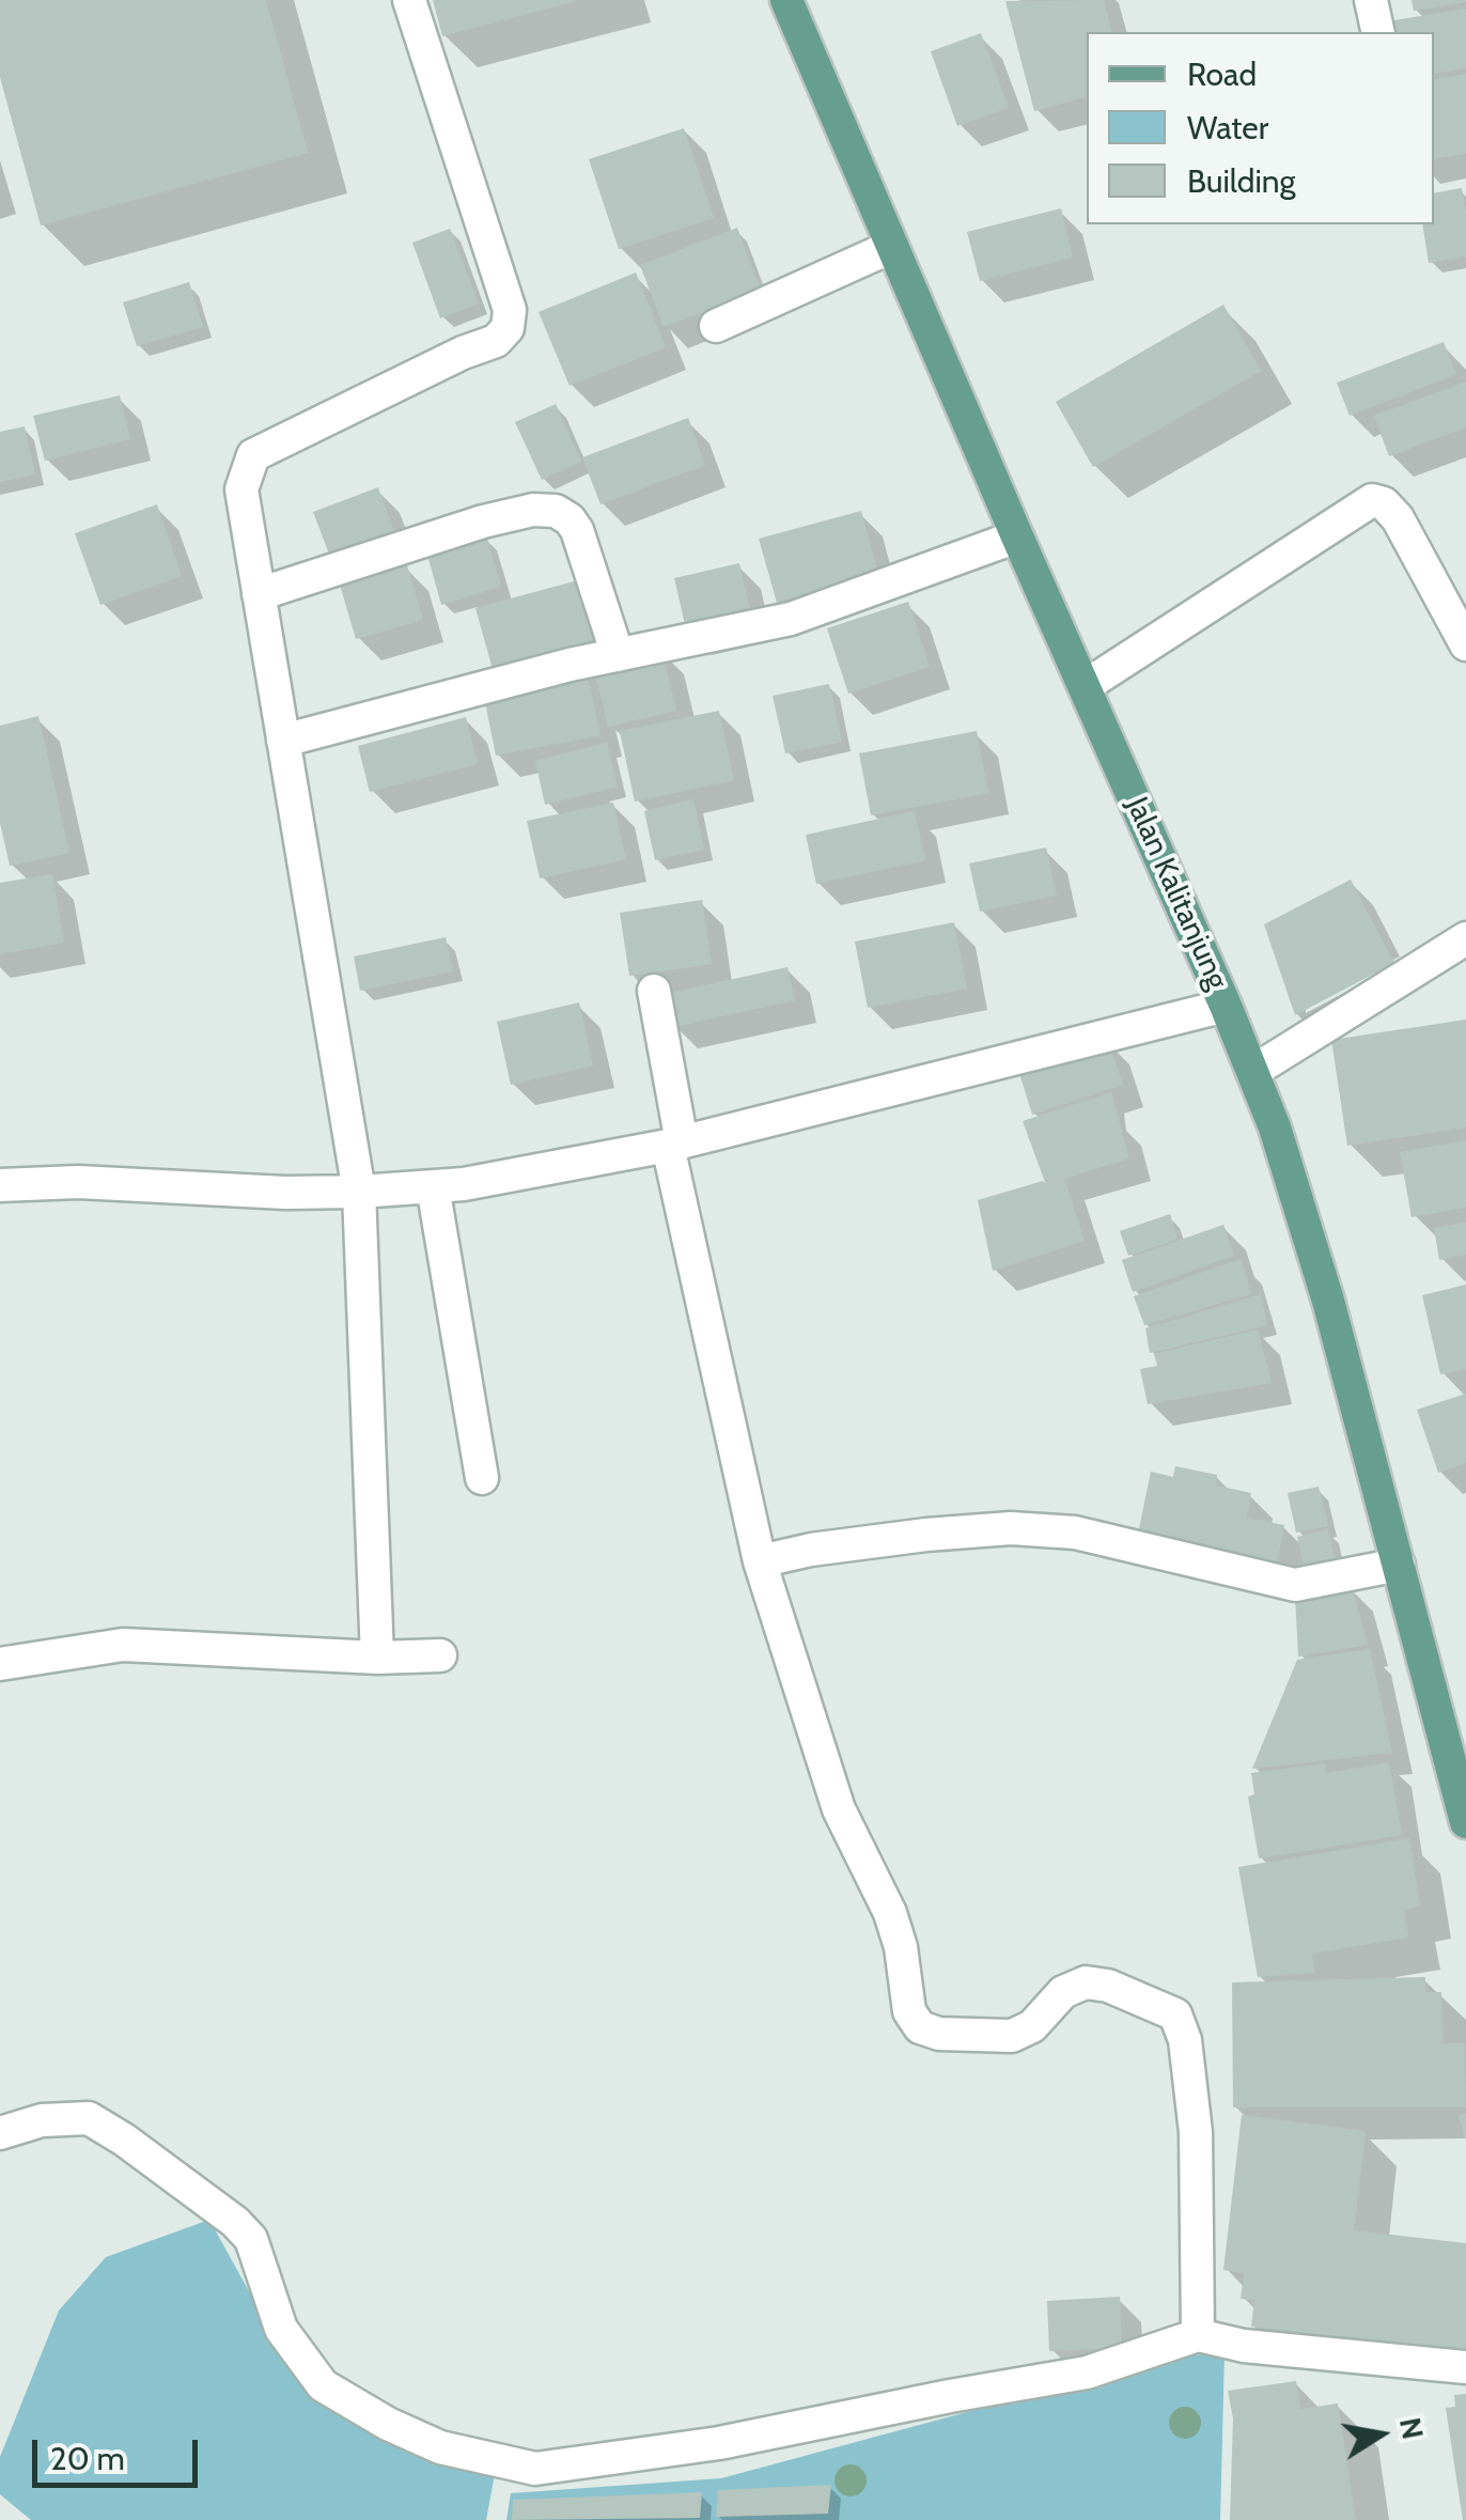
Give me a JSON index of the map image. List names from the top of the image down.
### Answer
{
  "streets": {
    "main road": ["Jalan Kalitanjung"]
  },
  "legend": ["Road", "Water", "Building"],
  "scale_bar": "20 m",
  "north": "right"
}
